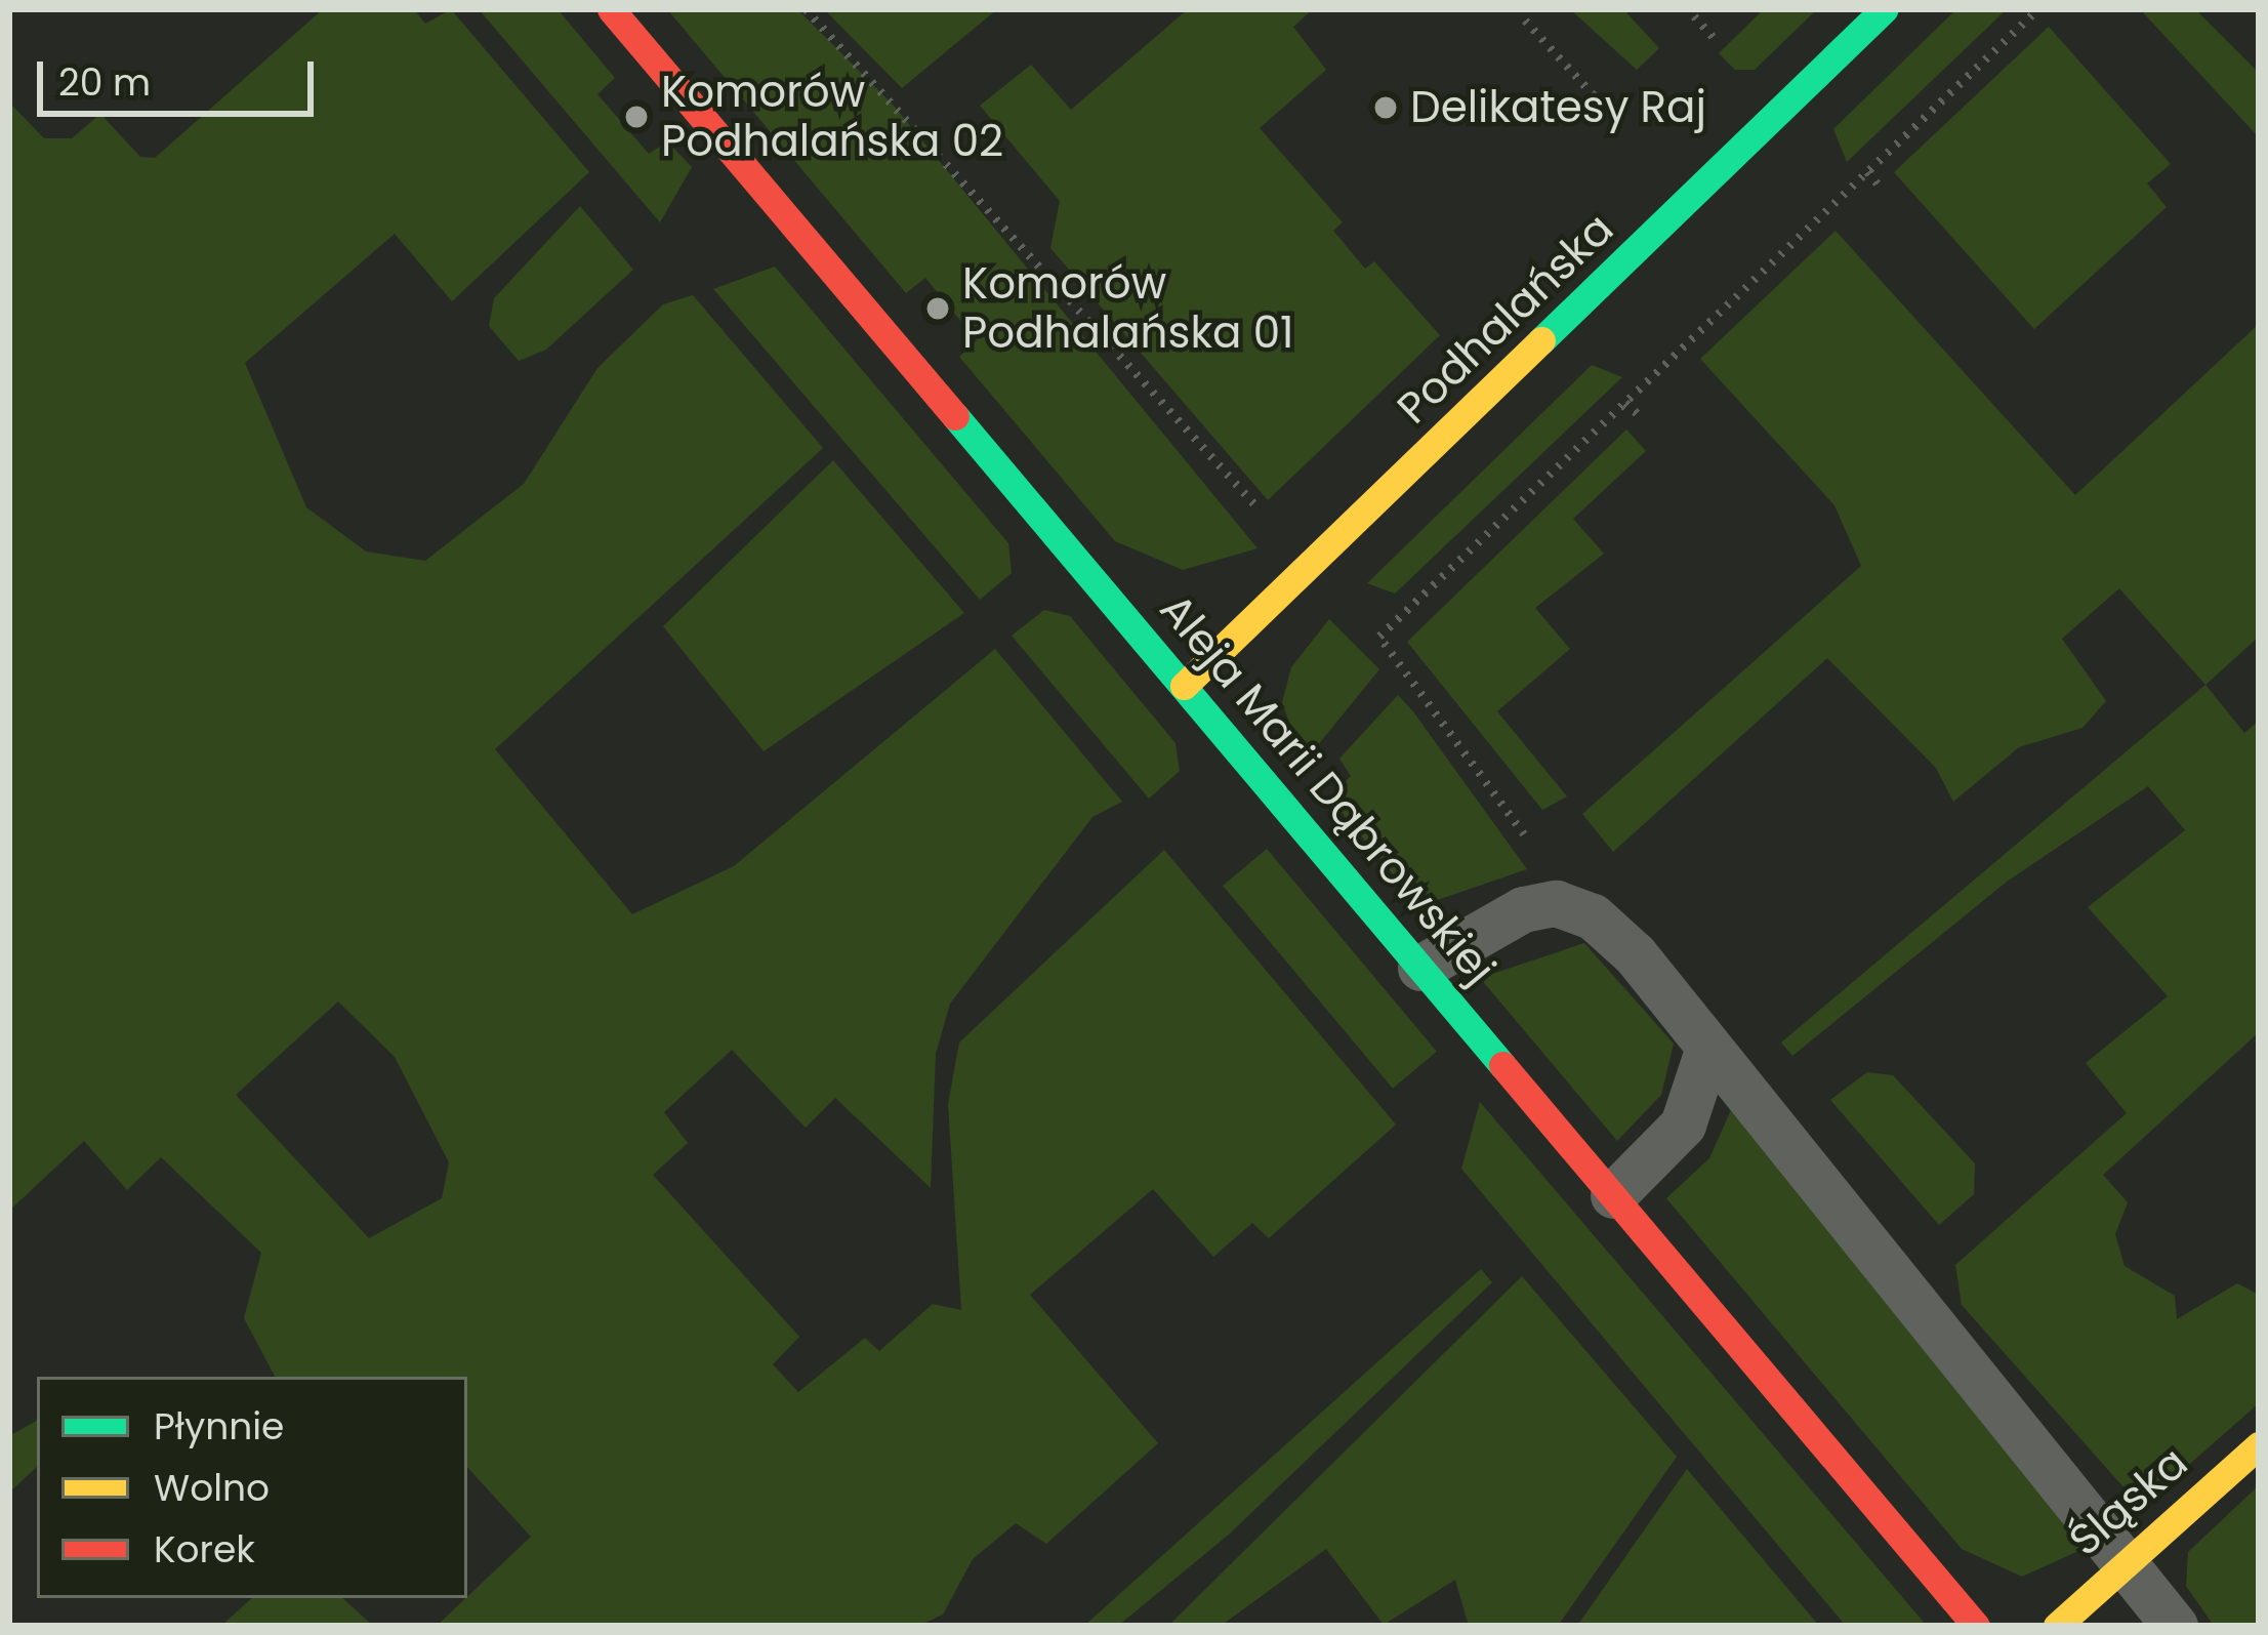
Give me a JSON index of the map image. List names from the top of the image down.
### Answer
{
  "streets": {
    "street": ["Podhalańska", "Aleja Marii Dąbrowskiej", "Śląska"]
  },
  "crossings": [
    ["Podhalańska", "Aleja Marii Dąbrowskiej"]
  ],
  "places": ["Delikatesy Raj", "Komorów Podhalańska 02", "Komorów Podhalańska 01"],
  "legend": ["Płynnie", "Wolno", "Korek"],
  "scale_bar": "20 m"
}
